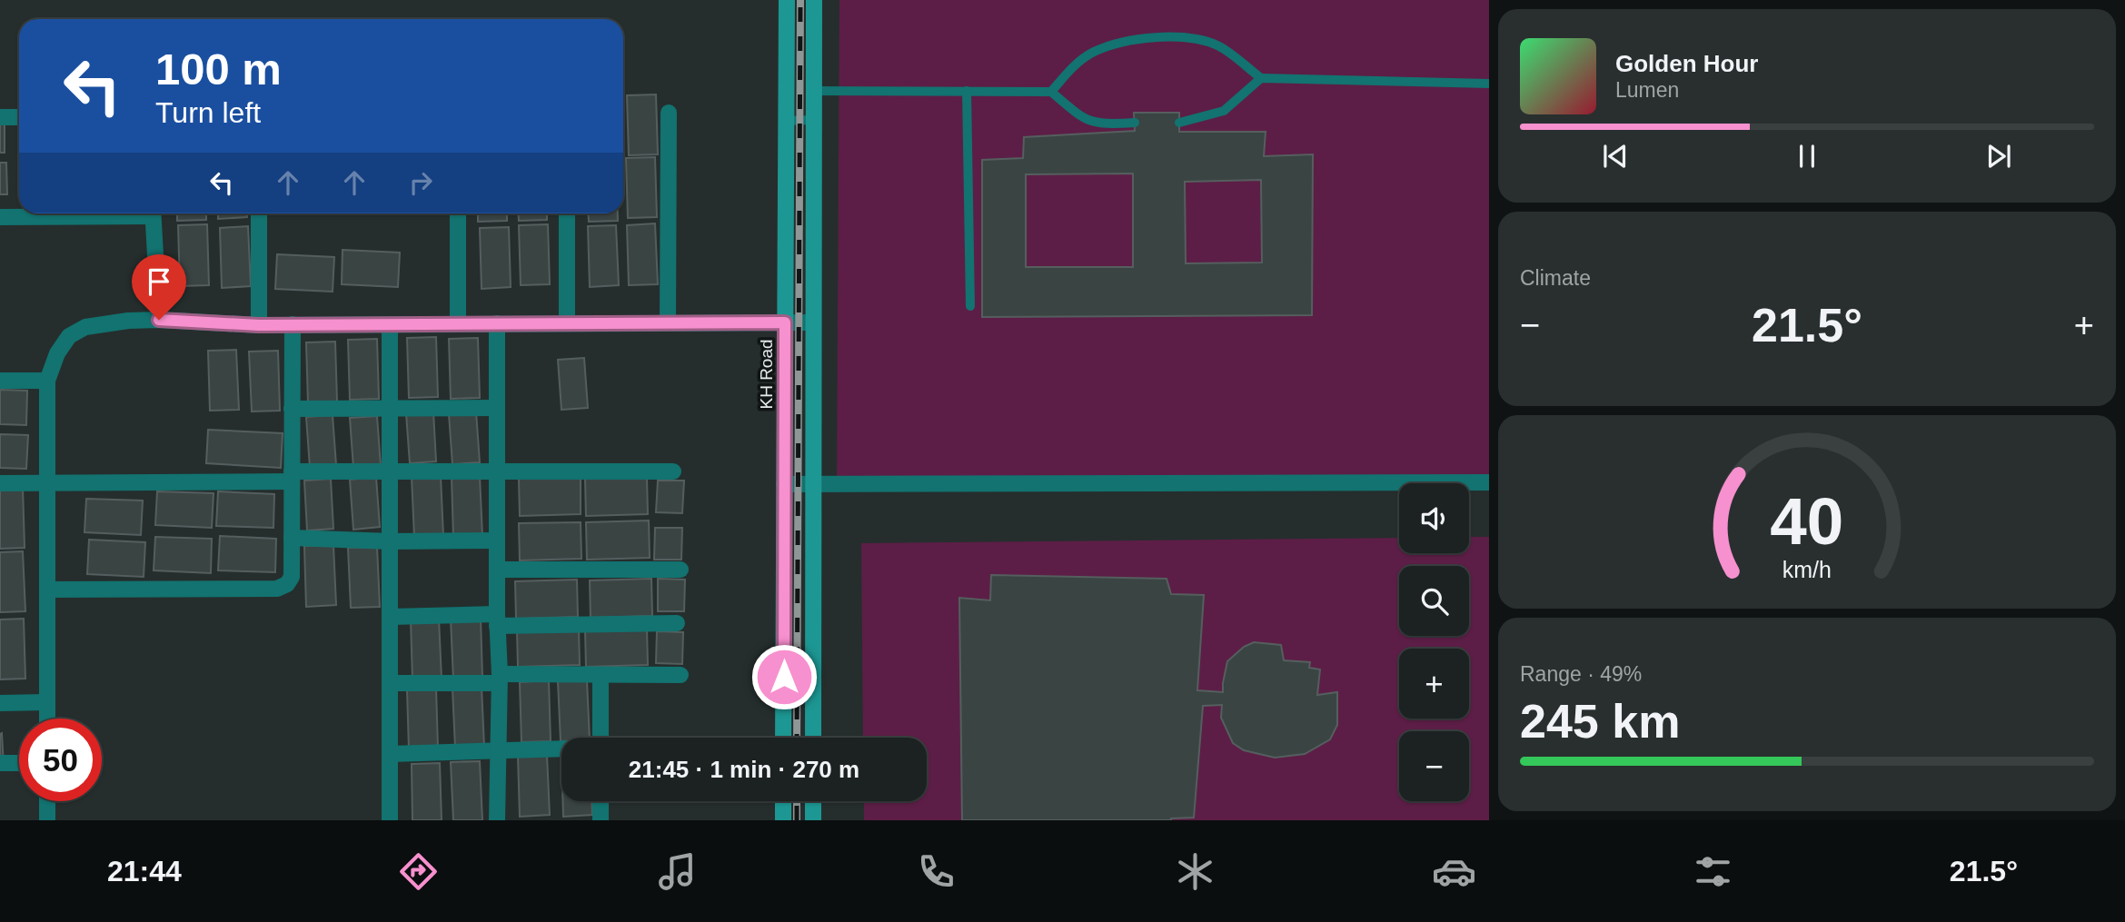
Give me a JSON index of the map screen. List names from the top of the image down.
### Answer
{
  "streets": {
    "main road": ["KH Road"]
  },
  "page": {
    "turn": ["100 m", "Turn left"],
    "song": ["Golden Hour", "Lumen"],
    "tile": [
      "Climate",
      ["Range · 49%", "245 km"]
    ],
    "heat": ["−", "21.5°", "+"],
    "map_buttons": ["+", "−"],
    "limit": "50",
    "trip": "21:45 · 1 min · 270 m",
    "tabs": ["21:44", "21.5°"],
    "gauge": ["40", "km/h"]
  }
}
